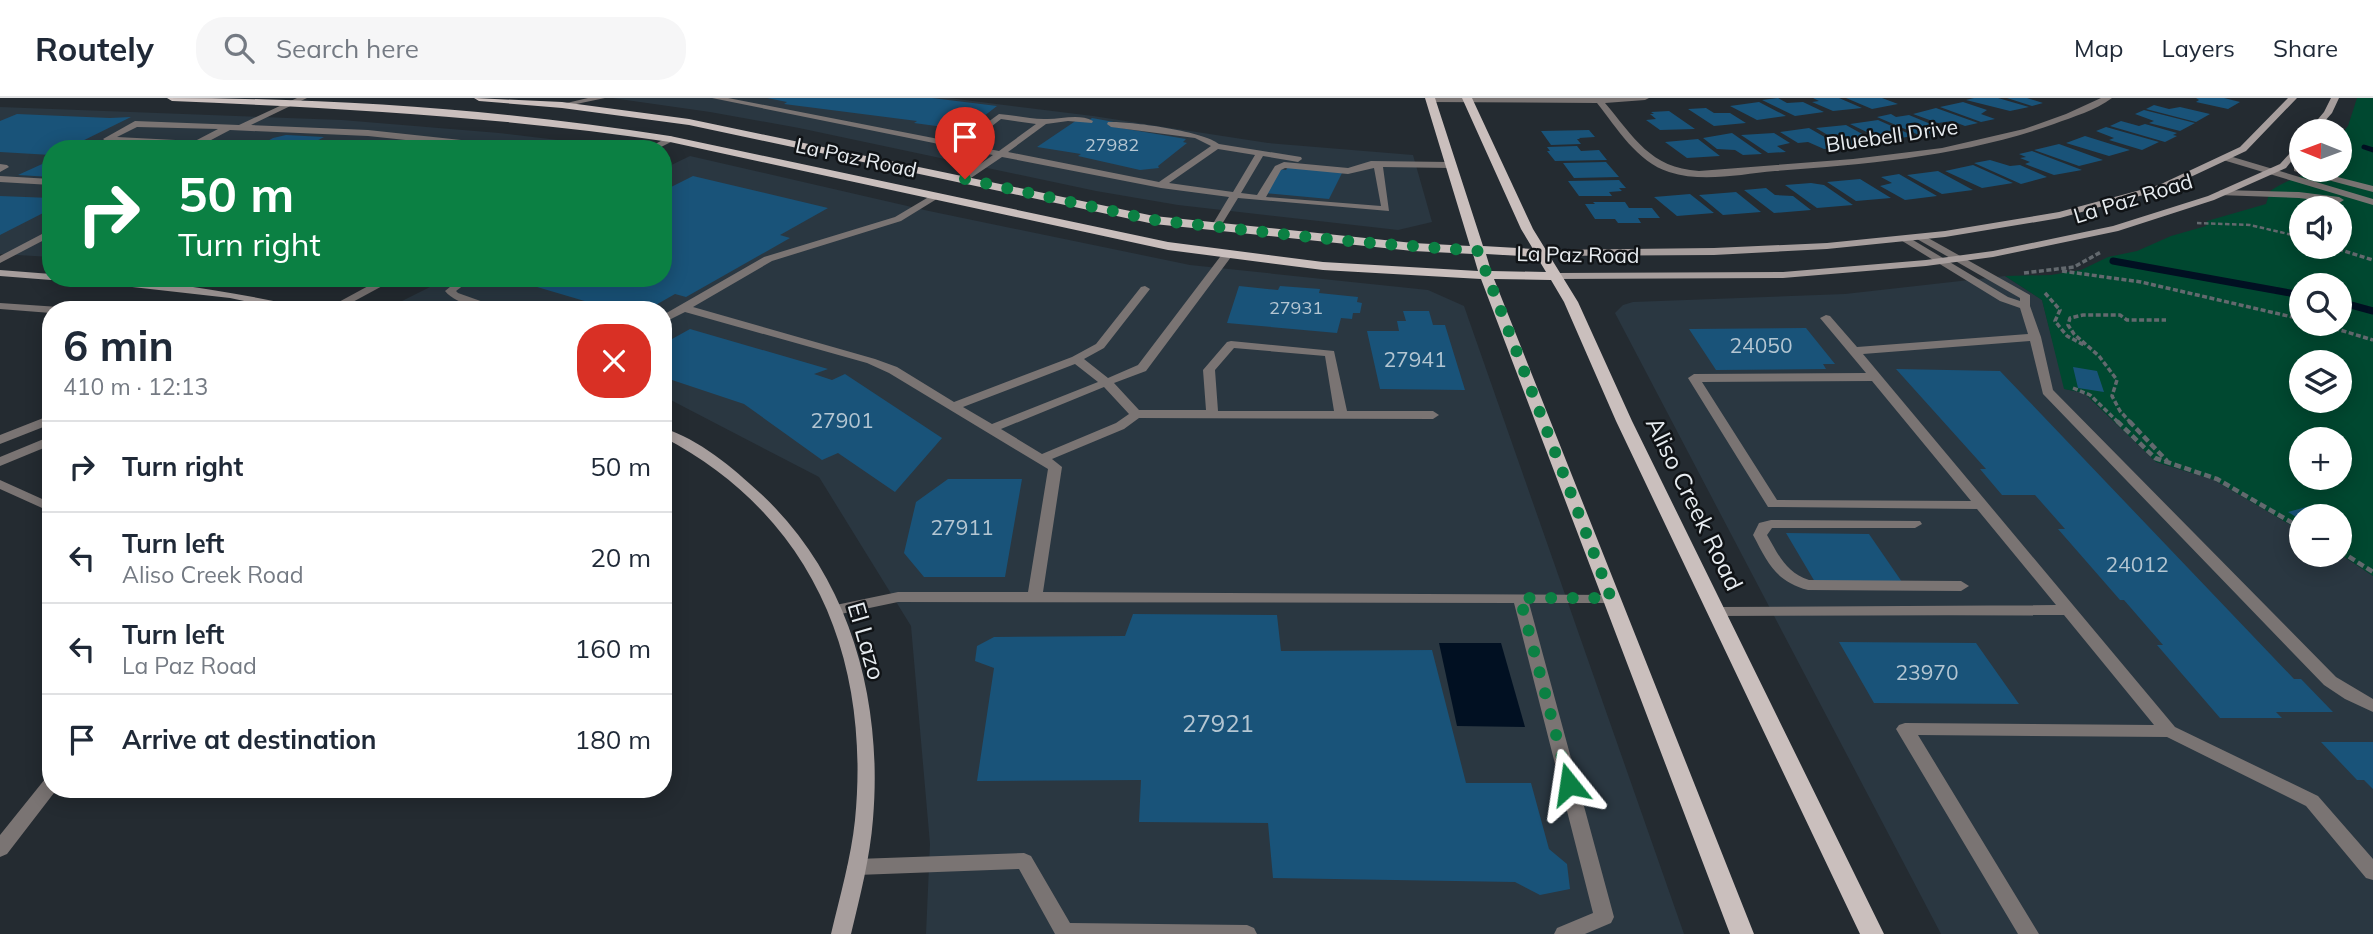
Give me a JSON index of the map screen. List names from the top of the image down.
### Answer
{
  "streets": {
    "main road": ["La Paz Road", "Aliso Creek Road", "El Lazo"],
    "street": ["Bluebell Drive"]
  },
  "crossings": [
    ["La Paz Road", "Aliso Creek Road"]
  ],
  "house_numbers": [
    "27982",
    "27931",
    "24050",
    "27941",
    "27901",
    "27911",
    "24012",
    "23970",
    "27921"
  ],
  "north": "left",
  "page": {
    "header": "Routely",
    "search": "Search here",
    "nav": ["Map", "Layers", "Share"],
    "map_buttons": ["+", "−"],
    "turn": ["50 m", "Turn right"],
    "heading": ["6 min", "410 m · 12:13"],
    "list": [
      {
        "name": "Turn right",
        "value": "50 m"
      },
      {
        "name": "Turn left",
        "note": "Aliso Creek Road",
        "value": "20 m"
      },
      {
        "name": "Turn left",
        "note": "La Paz Road",
        "value": "160 m"
      },
      {
        "name": "Arrive at destination",
        "value": "180 m"
      }
    ]
  }
}
